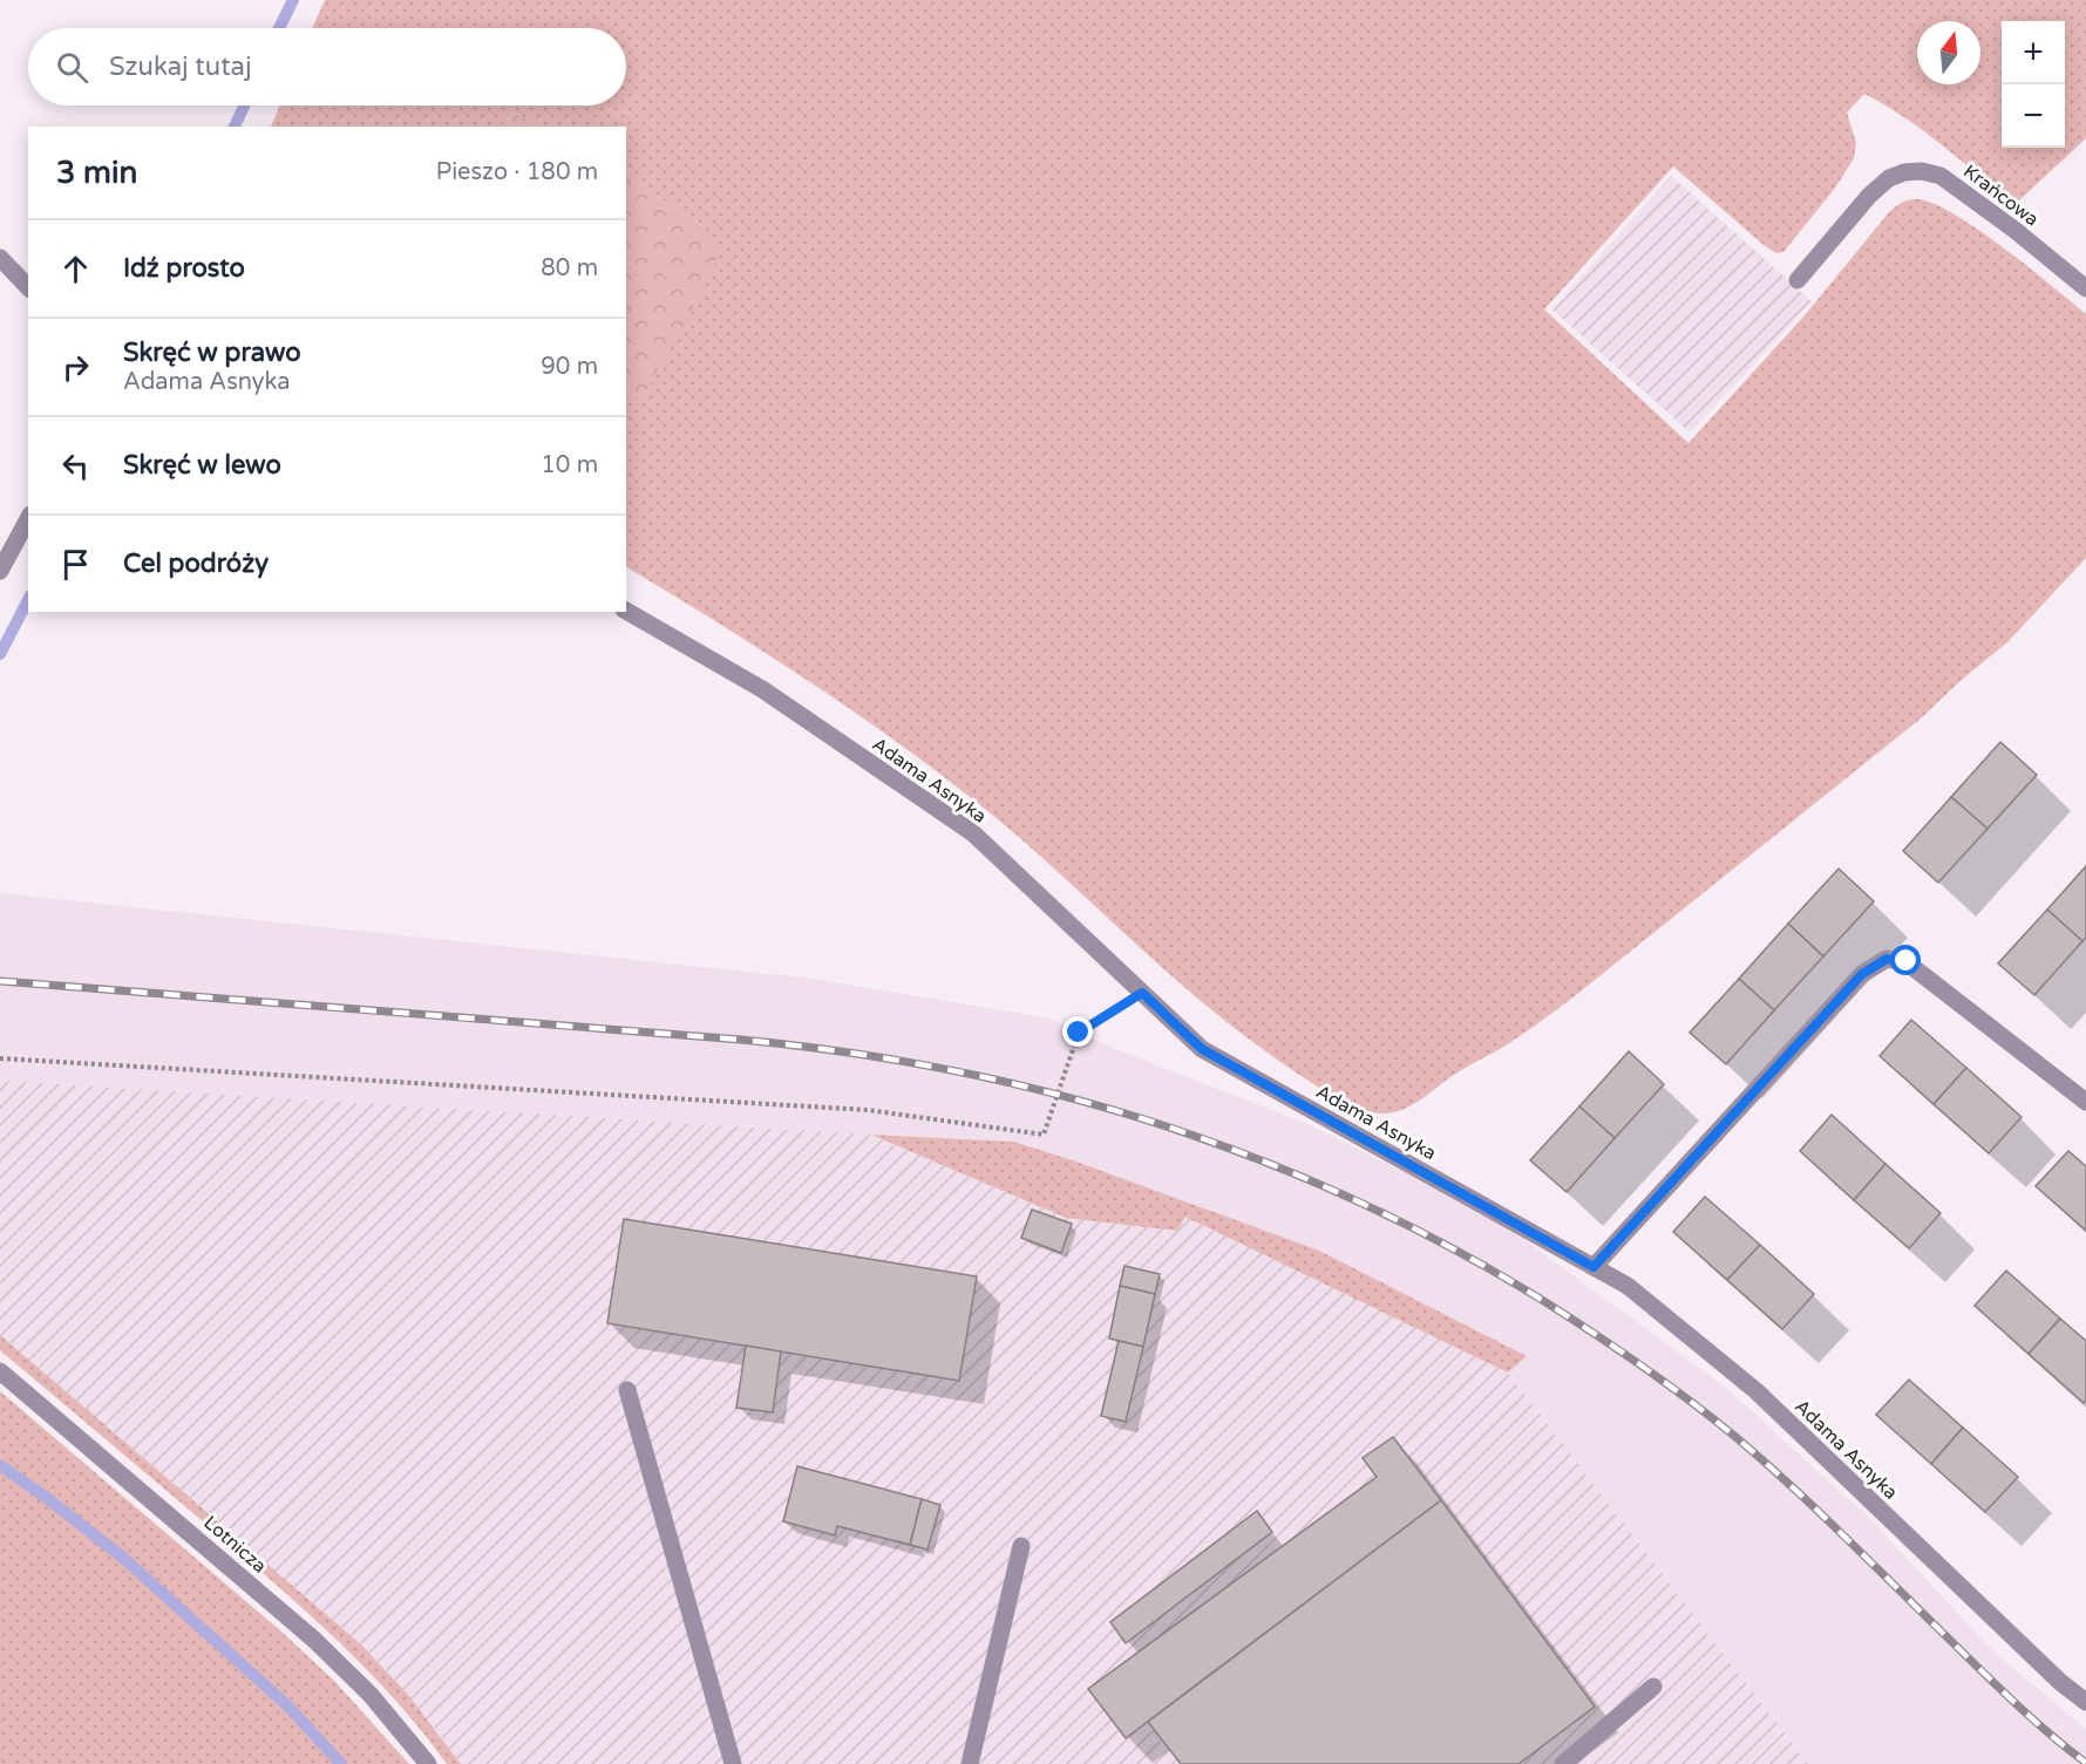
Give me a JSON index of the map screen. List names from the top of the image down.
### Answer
{
  "streets": {
    "street": ["Krańcowa", "Adama Asnyka", "Lotnicza"]
  },
  "north": "top",
  "page": {
    "map_buttons": ["+", "−"],
    "search": "Szukaj tutaj",
    "heading": ["3 min", "Pieszo · 180 m"],
    "list": [
      ["Idź prosto", "80 m"],
      ["Skręć w prawo", "Adama Asnyka", "90 m"],
      ["Skręć w lewo", "10 m"],
      "Cel podróży"
    ]
  }
}
